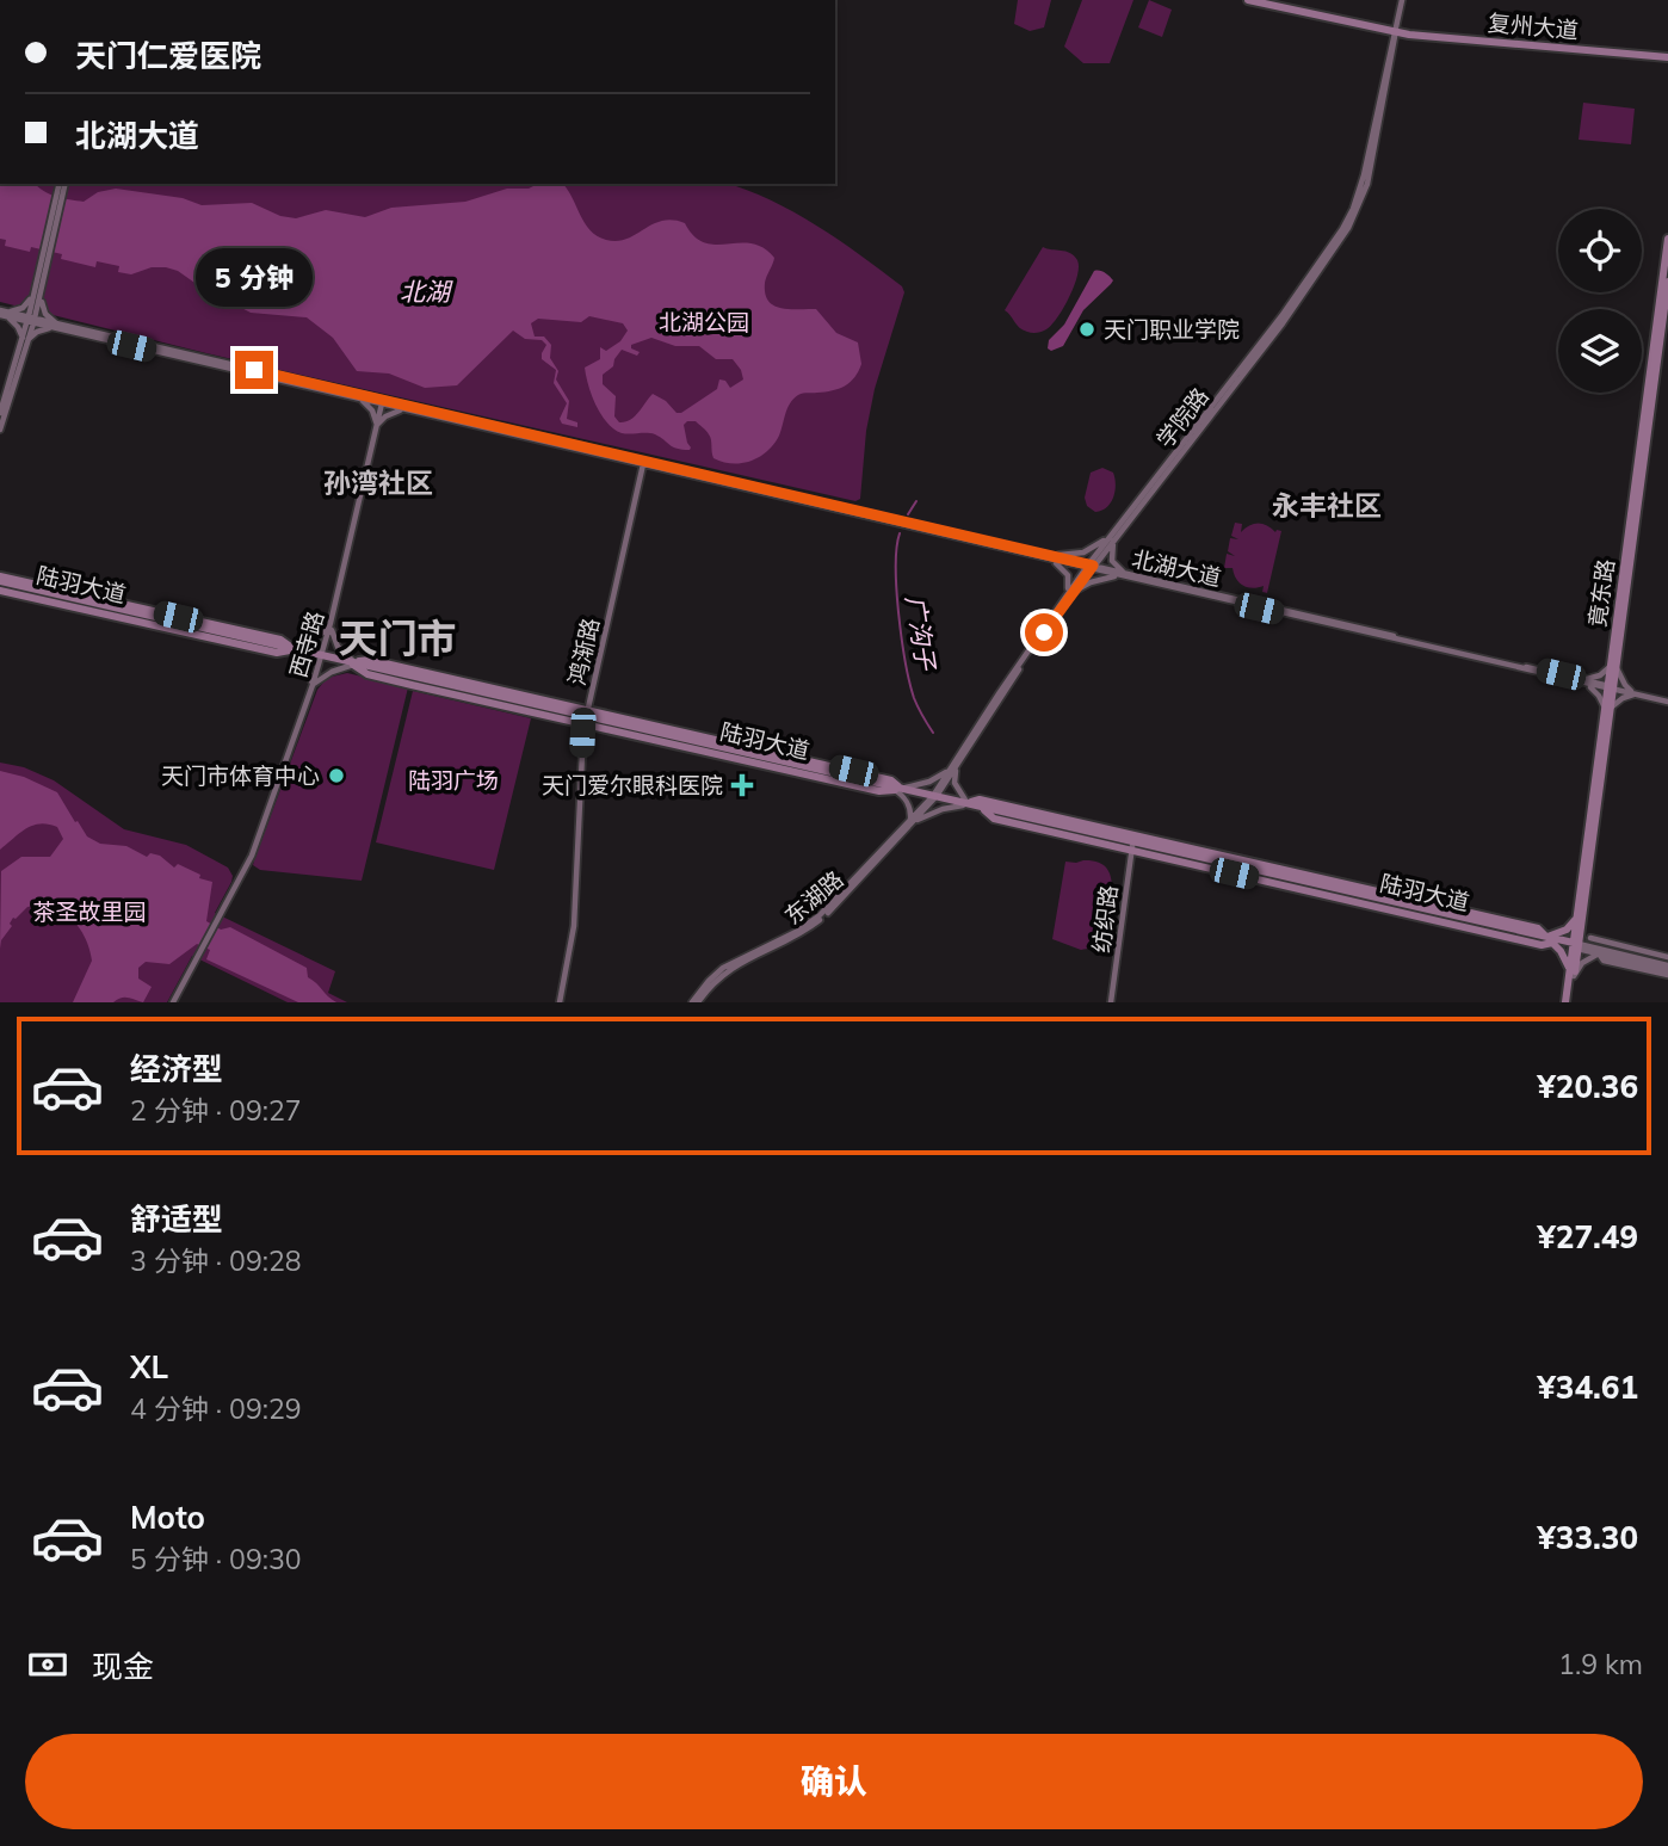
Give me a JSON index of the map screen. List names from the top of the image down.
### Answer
{
  "streets": {
    "main road": [
      "复州大道",
      "学院路",
      "北湖大道",
      "陆羽大道",
      "竟东路",
      "西寺路",
      "鸿渐路",
      "东湖路",
      "纺织路"
    ]
  },
  "crossings": [
    ["复州大道", "学院路"],
    ["学院路", "北湖大道"],
    ["学院路", "东湖路"],
    ["北湖大道", "竟东路"],
    ["北湖大道", "西寺路"],
    ["北湖大道", "鸿渐路"],
    ["陆羽大道", "西寺路"],
    ["陆羽大道", "鸿渐路"]
  ],
  "districts": ["孙湾社区", "永丰社区", "天门市"],
  "water": ["北湖", "广沟子"],
  "parks": ["北湖公园", "陆羽广场", "茶圣故里园"],
  "places": {
    "other": ["天门职业学院", "天门市体育中心"],
    "health": ["天门爱尔眼科医院"]
  },
  "page": {
    "banner": ["天门仁爱医院", "北湖大道"],
    "bubble": "5 分钟",
    "list": [
      {
        "name": "经济型",
        "note": "2 分钟 · 09:27",
        "value": "¥20.36"
      },
      {
        "name": "舒适型",
        "note": "3 分钟 · 09:28",
        "value": "¥27.49"
      },
      {
        "name": "XL",
        "note": "4 分钟 · 09:29",
        "value": "¥34.61"
      },
      {
        "name": "Moto",
        "note": "5 分钟 · 09:30",
        "value": "¥33.30"
      }
    ],
    "pay": ["现金", "1.9 km"],
    "buttons": "确认"
  }
}
